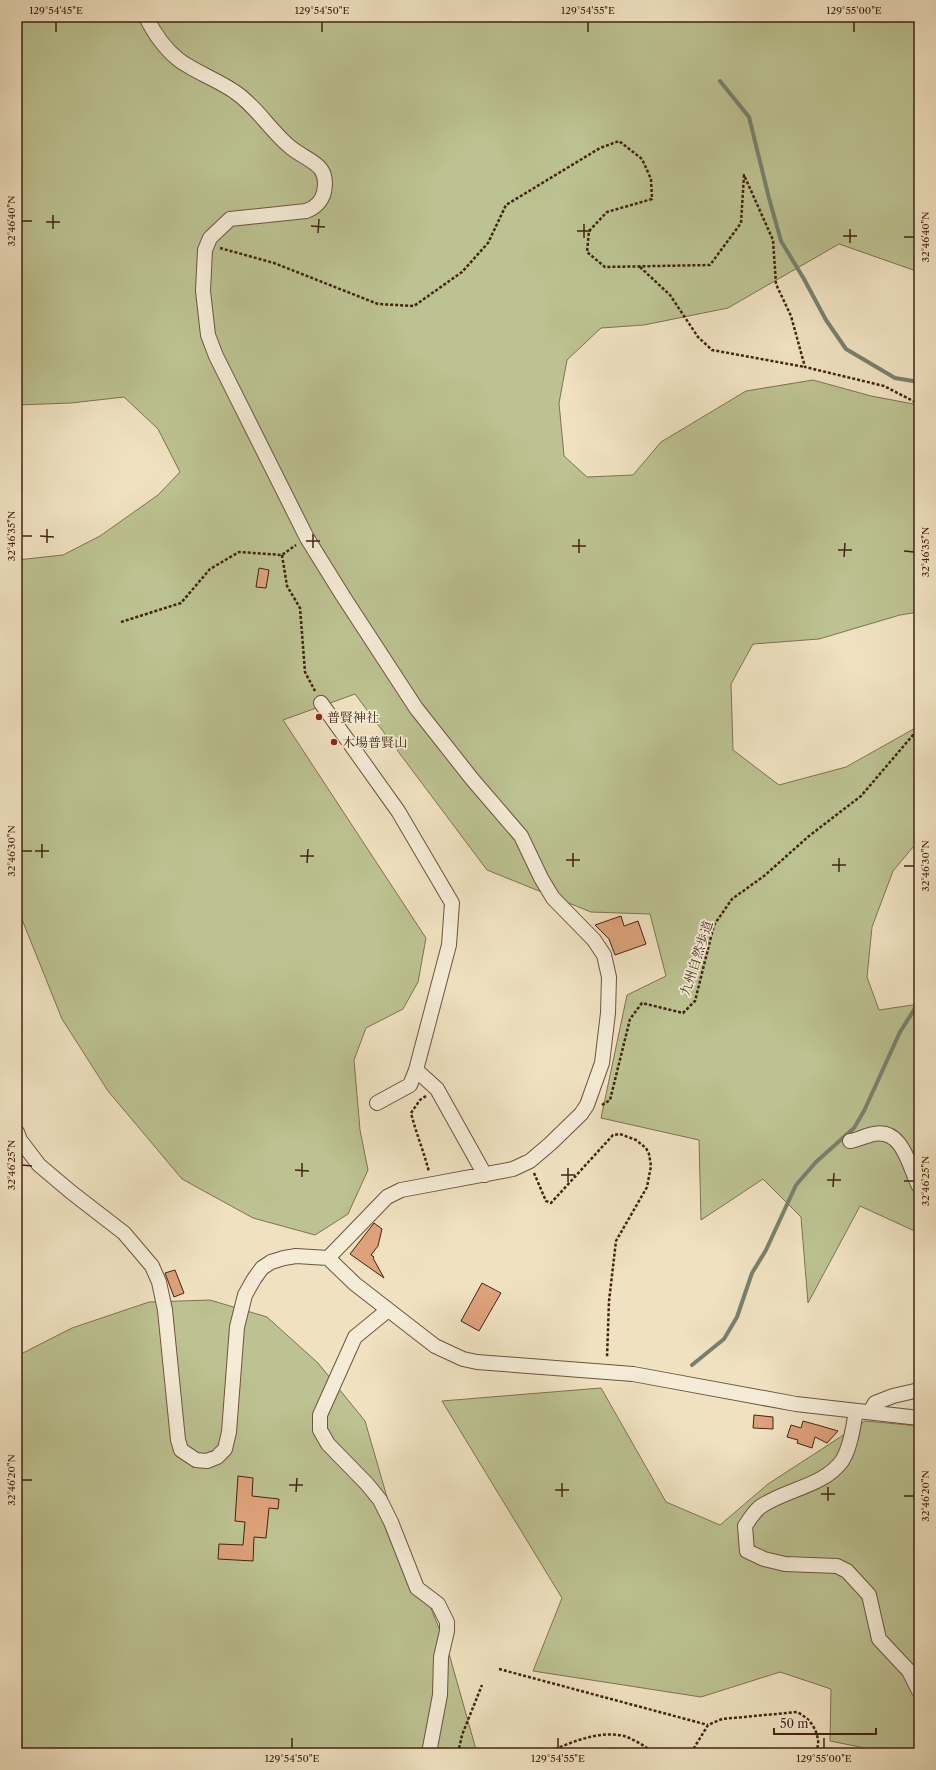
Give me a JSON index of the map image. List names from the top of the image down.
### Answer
{
  "streets": {
    "path": ["九州自然歩道"]
  },
  "places": ["普賢神社", "木場普賢山"],
  "scale_bar": "50 m",
  "coordinates": [
    "129°54'45\"E",
    "129°54'50\"E",
    "129°54'55\"E",
    "129°55'00\"E",
    "32°46'40\"N",
    "32°46'35\"N",
    "32°46'30\"N",
    "32°46'25\"N",
    "32°46'20\"N"
  ]
}
